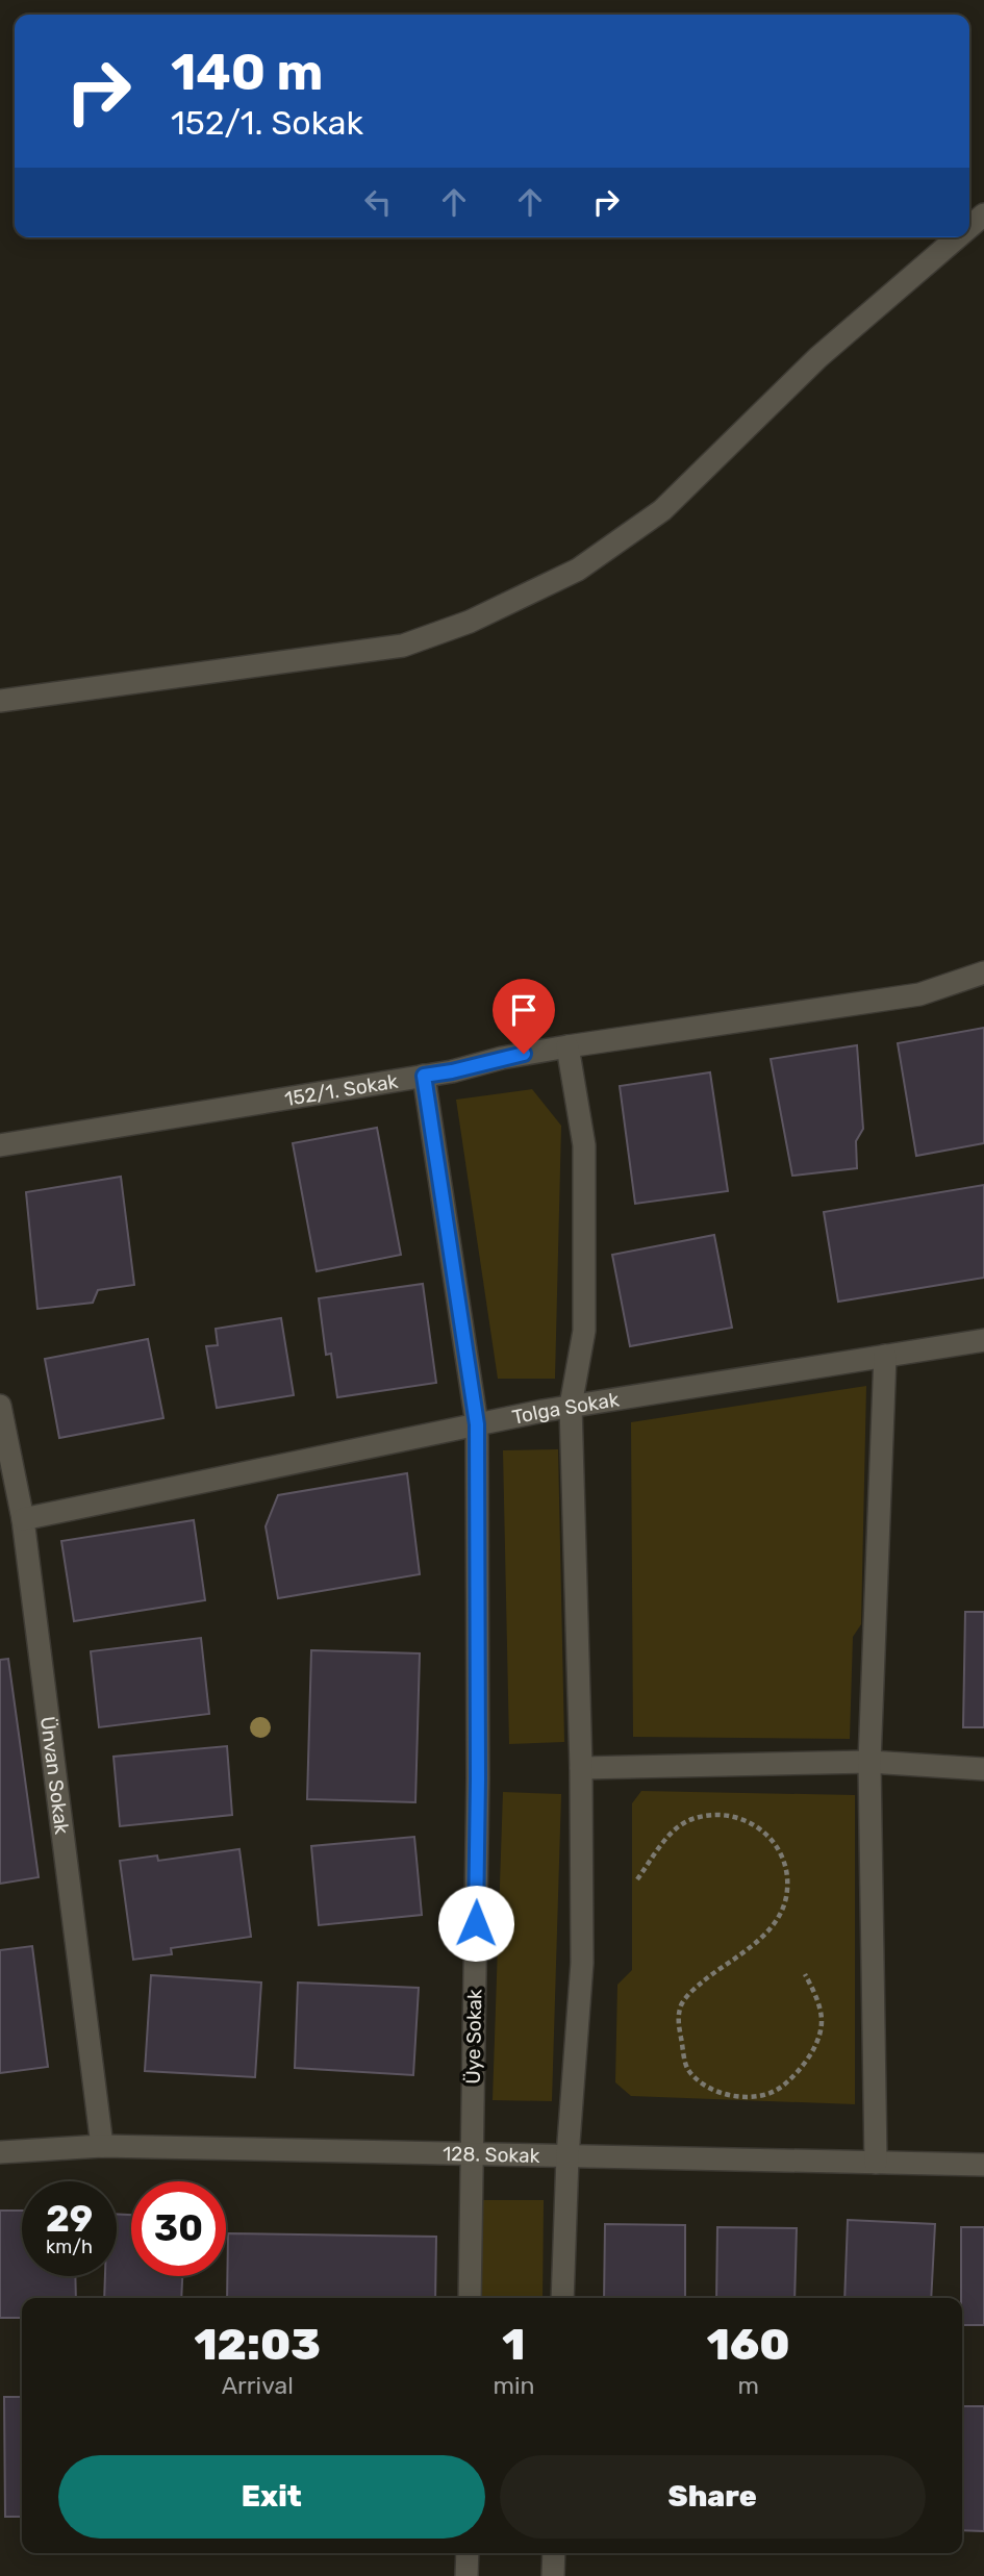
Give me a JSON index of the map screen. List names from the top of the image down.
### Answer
{
  "streets": {
    "street": [
      "152/1. Sokak",
      "Tolga Sokak",
      "Ünvan Sokak",
      "Üye Sokak",
      "128. Sokak"
    ]
  },
  "crossings": [
    ["152/1. Sokak", "Üye Sokak"],
    ["Tolga Sokak", "Ünvan Sokak"],
    ["Tolga Sokak", "Üye Sokak"],
    ["Ünvan Sokak", "128. Sokak"],
    ["Üye Sokak", "128. Sokak"]
  ],
  "page": {
    "turn": ["140 m", "152/1. Sokak"],
    "speed": "29 km/h",
    "limit": "30",
    "eta": [
      "12:03",
      "Arrival",
      "1",
      "min",
      "160",
      "m"
    ],
    "buttons": ["Exit", "Share"]
  }
}
